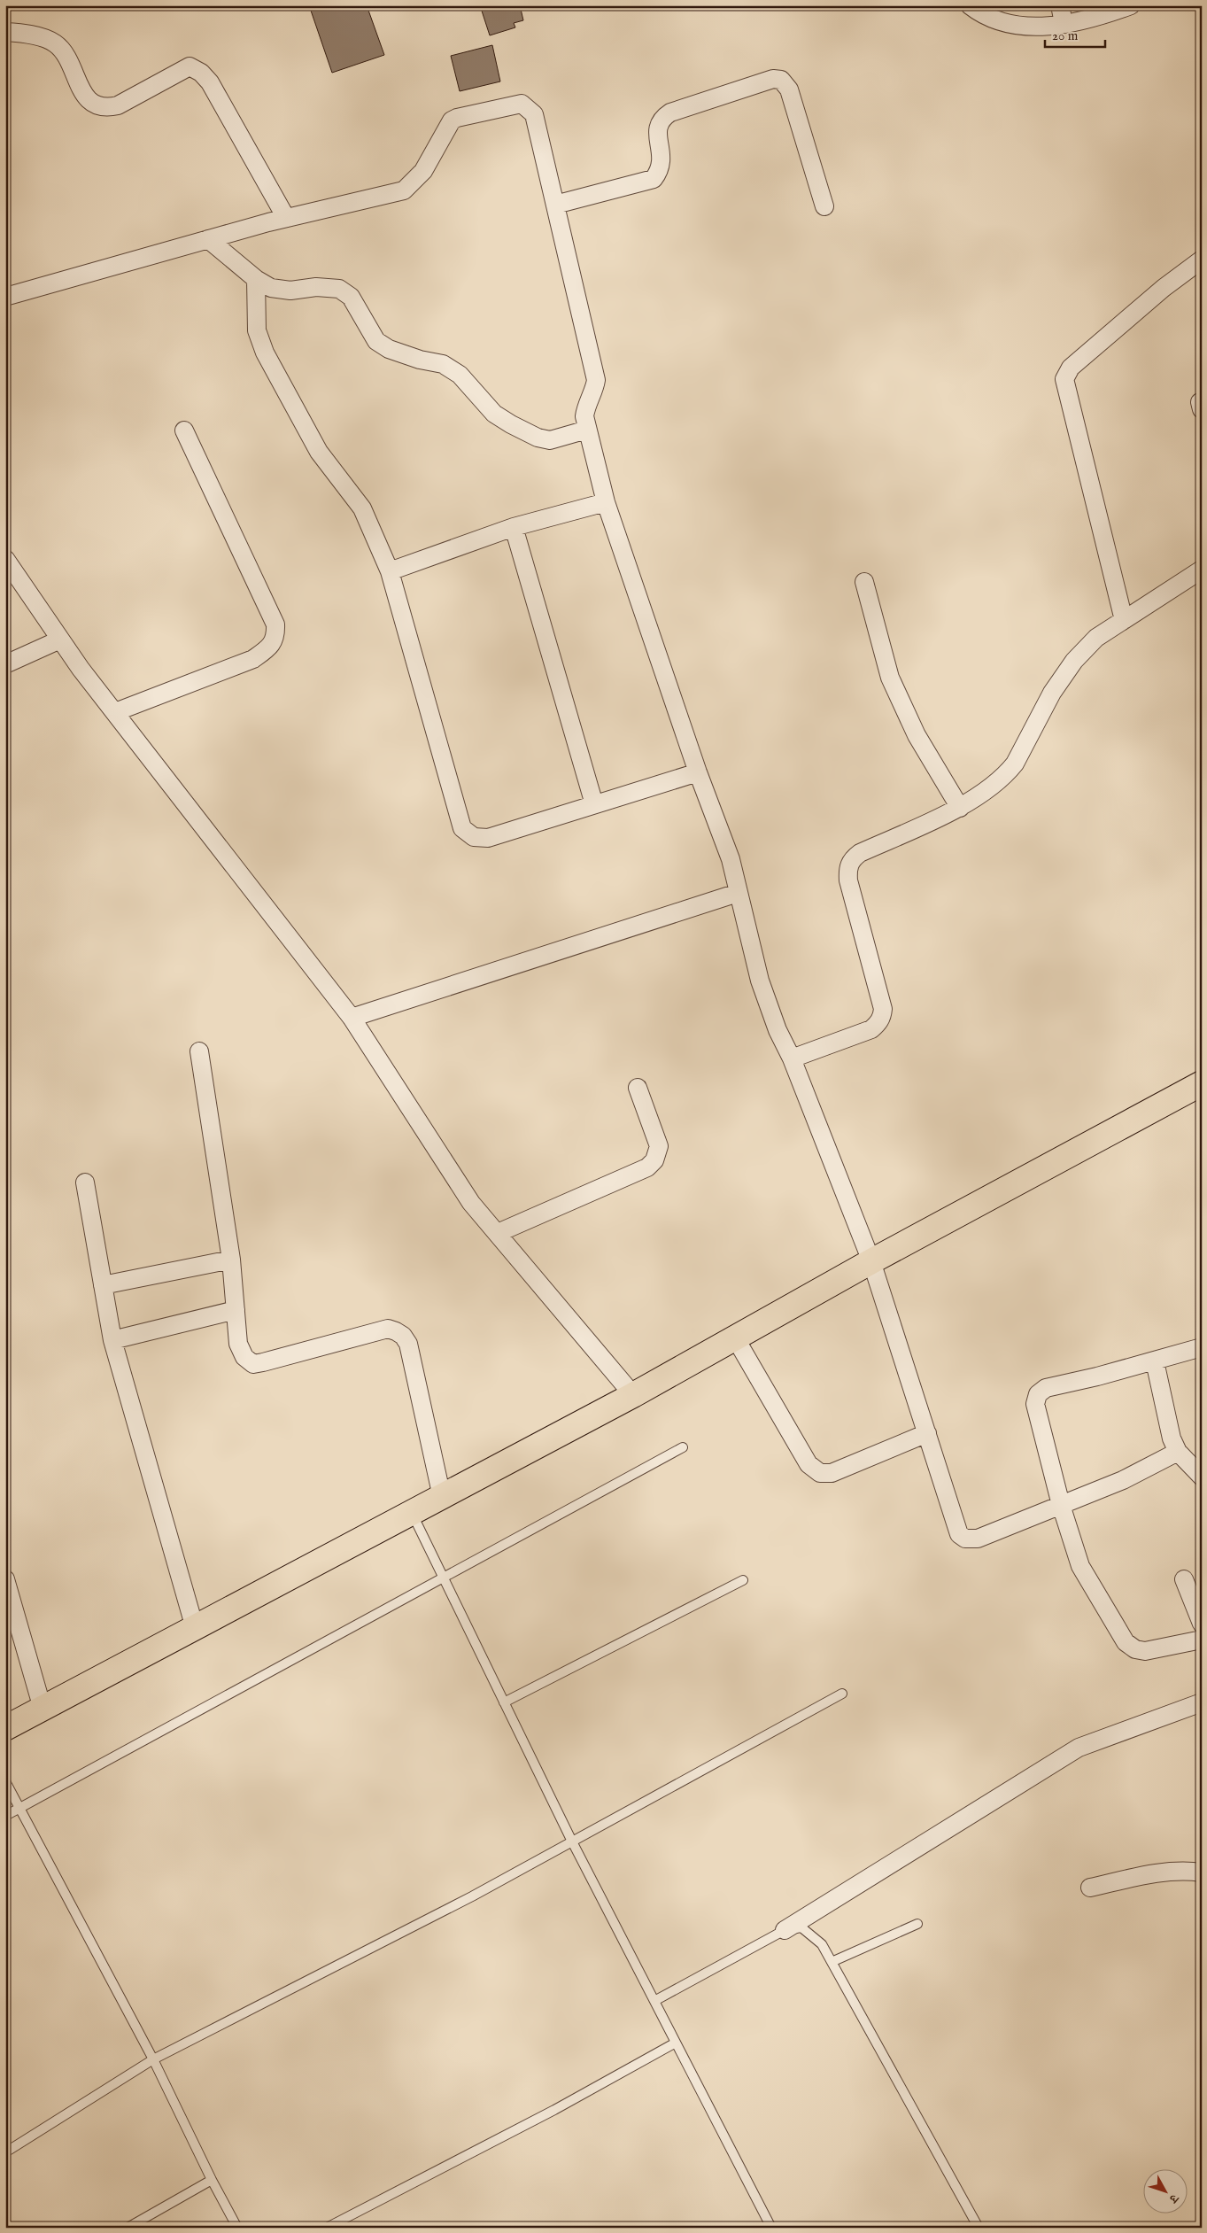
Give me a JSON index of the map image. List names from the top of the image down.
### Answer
{
  "scale_bar": "20 m",
  "north": "bottom right"
}
